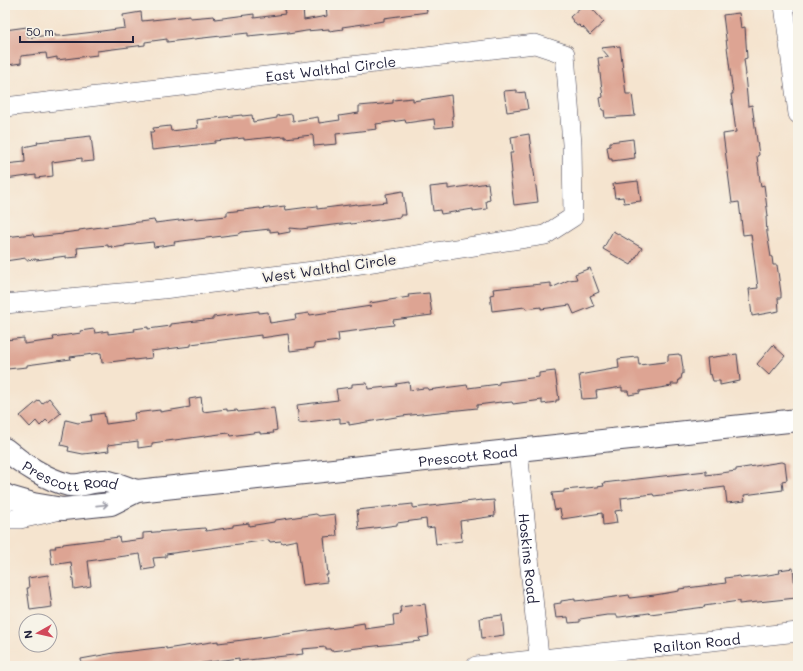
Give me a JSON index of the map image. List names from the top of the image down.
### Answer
{
  "streets": {
    "main road": ["Prescott Road"],
    "street": [
      "East Walthal Circle",
      "West Walthal Circle",
      "Hoskins Road",
      "Railton Road"
    ]
  },
  "crossings": [
    ["East Walthal Circle", "West Walthal Circle"],
    ["Prescott Road", "Hoskins Road"],
    ["Hoskins Road", "Railton Road"]
  ],
  "scale_bar": "50 m",
  "north": "left"
}
